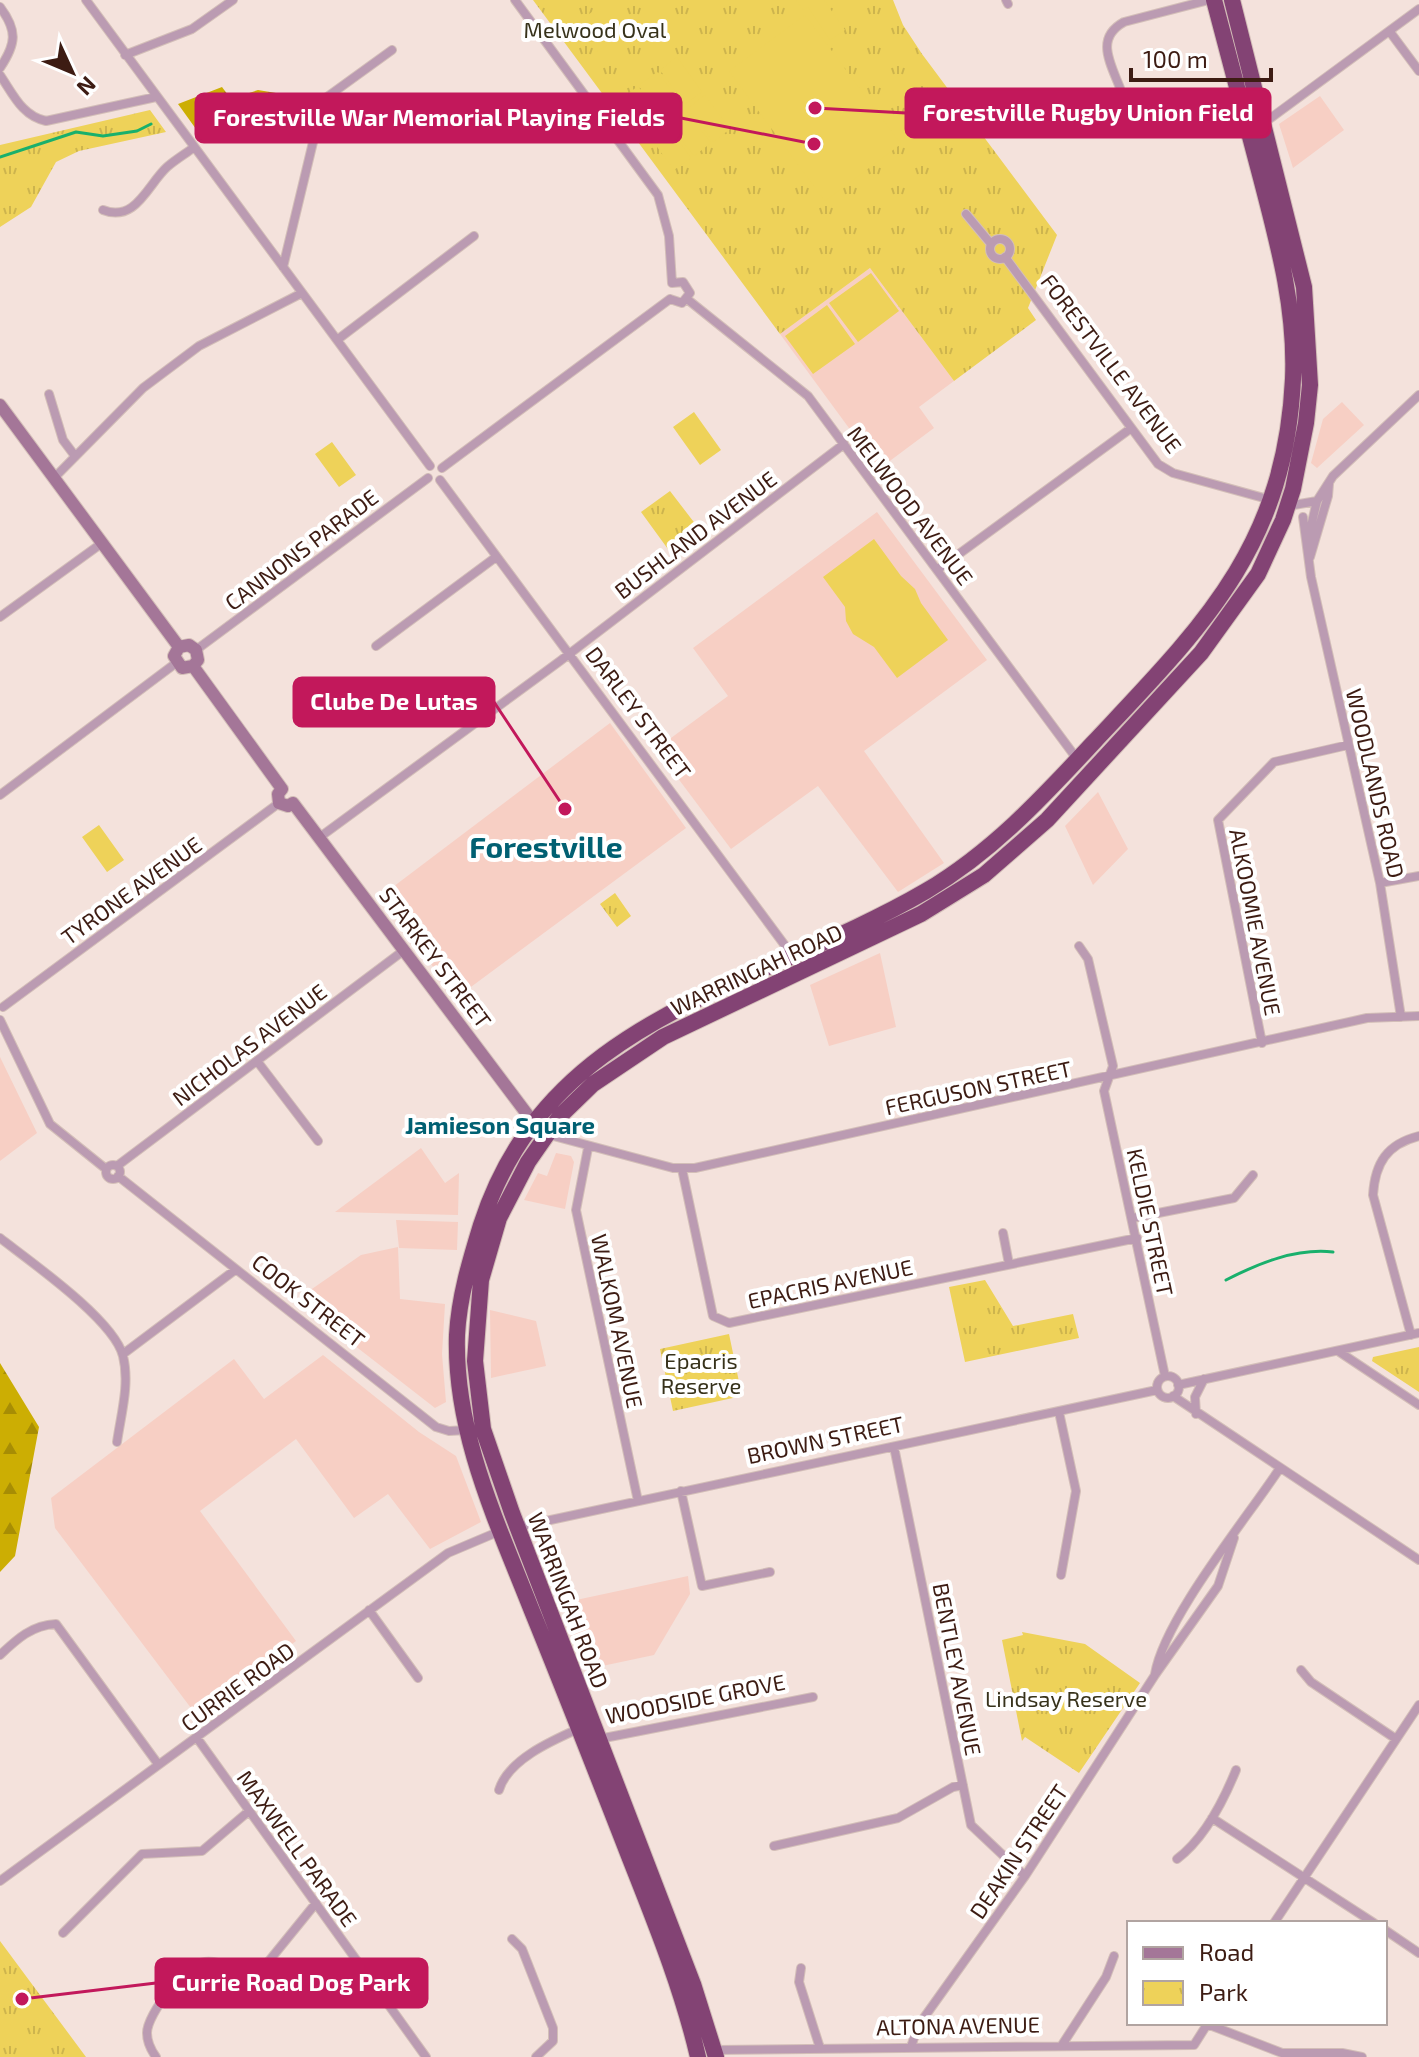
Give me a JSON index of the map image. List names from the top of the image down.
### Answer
{
  "streets": {
    "highway": [
      "DARLEY STREET",
      "STARKEY STREET",
      "WARRINGAH ROAD",
      "ALTONA AVENUE"
    ],
    "street": [
      "FORESTVILLE AVENUE",
      "MELWOOD AVENUE",
      "BUSHLAND AVENUE",
      "CANNONS PARADE",
      "WOODLANDS ROAD",
      "TYRONE AVENUE",
      "ALKOOMIE AVENUE",
      "NICHOLAS AVENUE",
      "FERGUSON STREET",
      "KELDIE STREET",
      "EPACRIS AVENUE",
      "COOK STREET",
      "WALKOM AVENUE",
      "BROWN STREET",
      "BENTLEY AVENUE",
      "CURRIE ROAD",
      "WOODSIDE GROVE",
      "MAXWELL PARADE",
      "DEAKIN STREET"
    ]
  },
  "crossings": [
    ["FORESTVILLE AVENUE", "WARRINGAH ROAD"],
    ["MELWOOD AVENUE", "BUSHLAND AVENUE"],
    ["MELWOOD AVENUE", "WARRINGAH ROAD"],
    ["BUSHLAND AVENUE", "DARLEY STREET"],
    ["BUSHLAND AVENUE", "STARKEY STREET"],
    ["DARLEY STREET", "WARRINGAH ROAD"],
    ["WOODLANDS ROAD", "ALKOOMIE AVENUE"],
    ["WOODLANDS ROAD", "FERGUSON STREET"],
    ["TYRONE AVENUE", "STARKEY STREET"],
    ["TYRONE AVENUE", "COOK STREET"],
    ["ALKOOMIE AVENUE", "FERGUSON STREET"],
    ["STARKEY STREET", "WARRINGAH ROAD"],
    ["STARKEY STREET", "NICHOLAS AVENUE"],
    ["STARKEY STREET", "FERGUSON STREET"],
    ["WARRINGAH ROAD", "FERGUSON STREET"],
    ["WARRINGAH ROAD", "COOK STREET"],
    ["WARRINGAH ROAD", "BROWN STREET"],
    ["WARRINGAH ROAD", "CURRIE ROAD"],
    ["WARRINGAH ROAD", "WOODSIDE GROVE"],
    ["WARRINGAH ROAD", "ALTONA AVENUE"],
    ["NICHOLAS AVENUE", "COOK STREET"],
    ["FERGUSON STREET", "KELDIE STREET"],
    ["FERGUSON STREET", "EPACRIS AVENUE"],
    ["FERGUSON STREET", "WALKOM AVENUE"],
    ["KELDIE STREET", "EPACRIS AVENUE"],
    ["KELDIE STREET", "BROWN STREET"],
    ["WALKOM AVENUE", "BROWN STREET"],
    ["BROWN STREET", "BENTLEY AVENUE"],
    ["BROWN STREET", "CURRIE ROAD"],
    ["BENTLEY AVENUE", "DEAKIN STREET"],
    ["CURRIE ROAD", "MAXWELL PARADE"],
    ["DEAKIN STREET", "ALTONA AVENUE"]
  ],
  "districts": ["Forestville", "Jamieson Square"],
  "parks": ["Melwood Oval", "Epacris Reserve", "Lindsay Reserve"],
  "places": [
    "Forestville Rugby Union Field",
    "Forestville War Memorial Playing Fields",
    "Clube De Lutas",
    "Currie Road Dog Park"
  ],
  "legend": ["Road", "Park"],
  "scale_bar": "100 m",
  "north": "bottom right"
}
